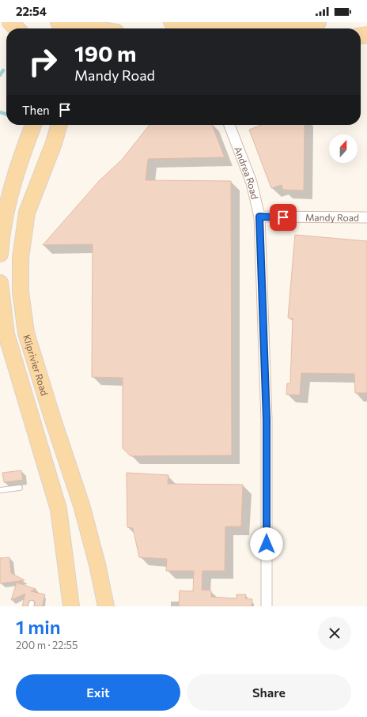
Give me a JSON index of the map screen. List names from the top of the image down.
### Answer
{
  "streets": {
    "main road": ["Kliprivier Road"],
    "street": ["Andrea Road", "Mandy Road"]
  },
  "crossings": [
    ["Andrea Road", "Mandy Road"]
  ],
  "north": "top",
  "page": {
    "status": "22:54",
    "turn": ["190 m", "Mandy Road"],
    "then": "Then",
    "heading": ["1 min", "200 m · 22:55"],
    "buttons": ["Exit", "Share"]
  }
}
